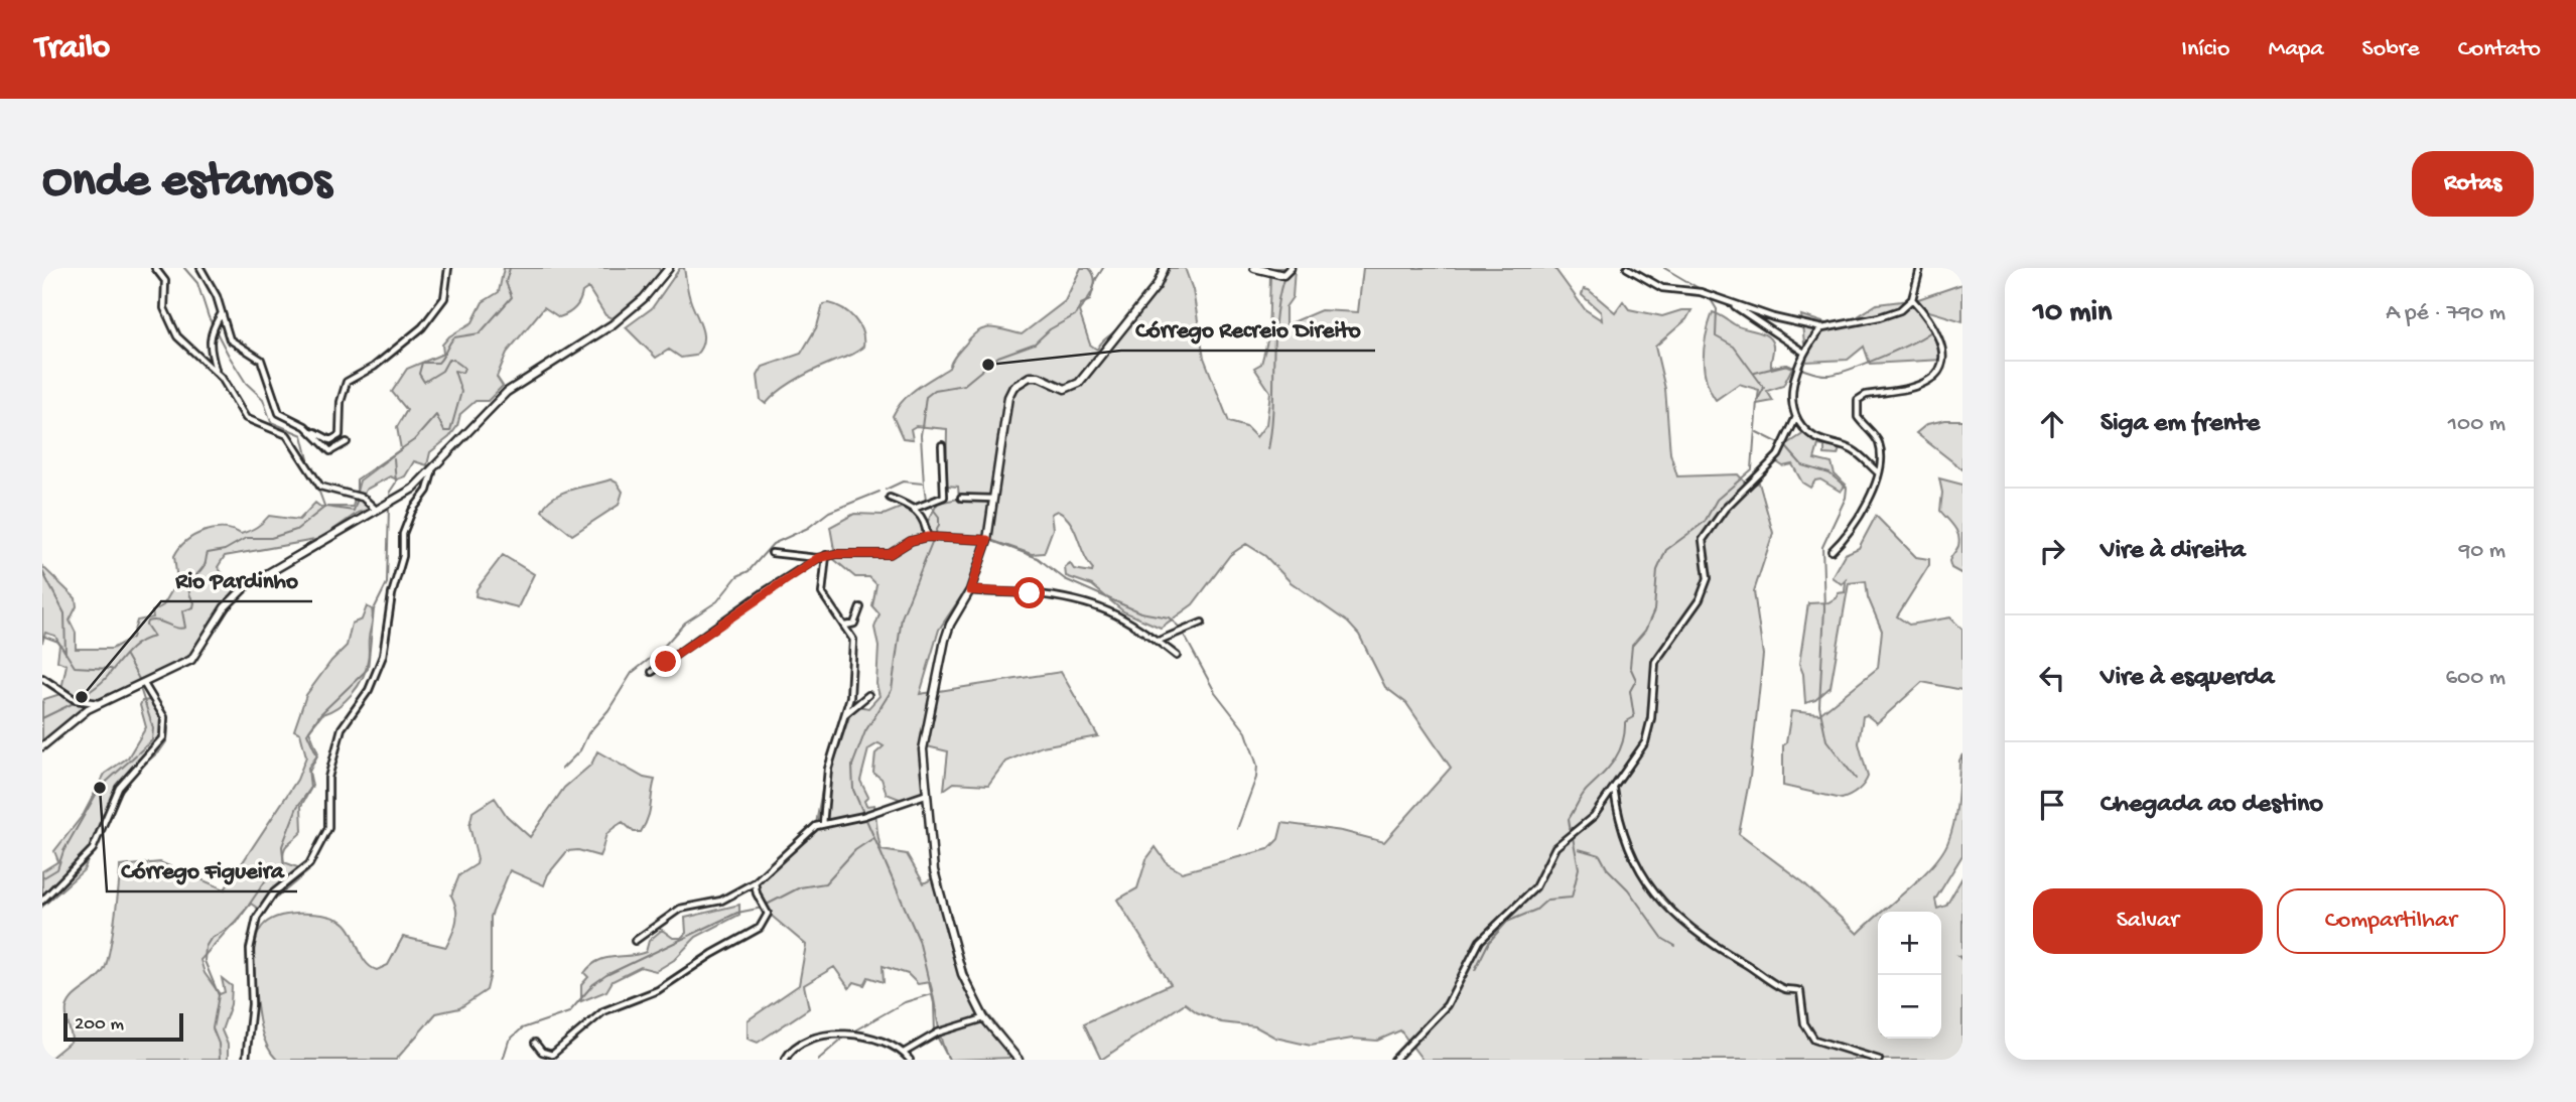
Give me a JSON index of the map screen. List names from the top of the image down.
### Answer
{
  "places": ["Córrego Recreio Direito", "Rio Pardinho", "Córrego Figueira"],
  "scale_bar": "200 m",
  "page": {
    "header": "Trailo",
    "nav": [
      "Início",
      "Mapa",
      "Sobre",
      "Contato"
    ],
    "buttons": [
      "Rotas",
      ["Salvar", "Compartilhar"]
    ],
    "title": "Onde estamos",
    "heading": ["10 min", "A pé · 790 m"],
    "list": [
      ["Siga em frente", "100 m"],
      ["Vire à direita", "90 m"],
      ["Vire à esquerda", "600 m"],
      "Chegada ao destino"
    ],
    "map_buttons": ["+", "−"],
    "scale": "200 m"
  }
}
